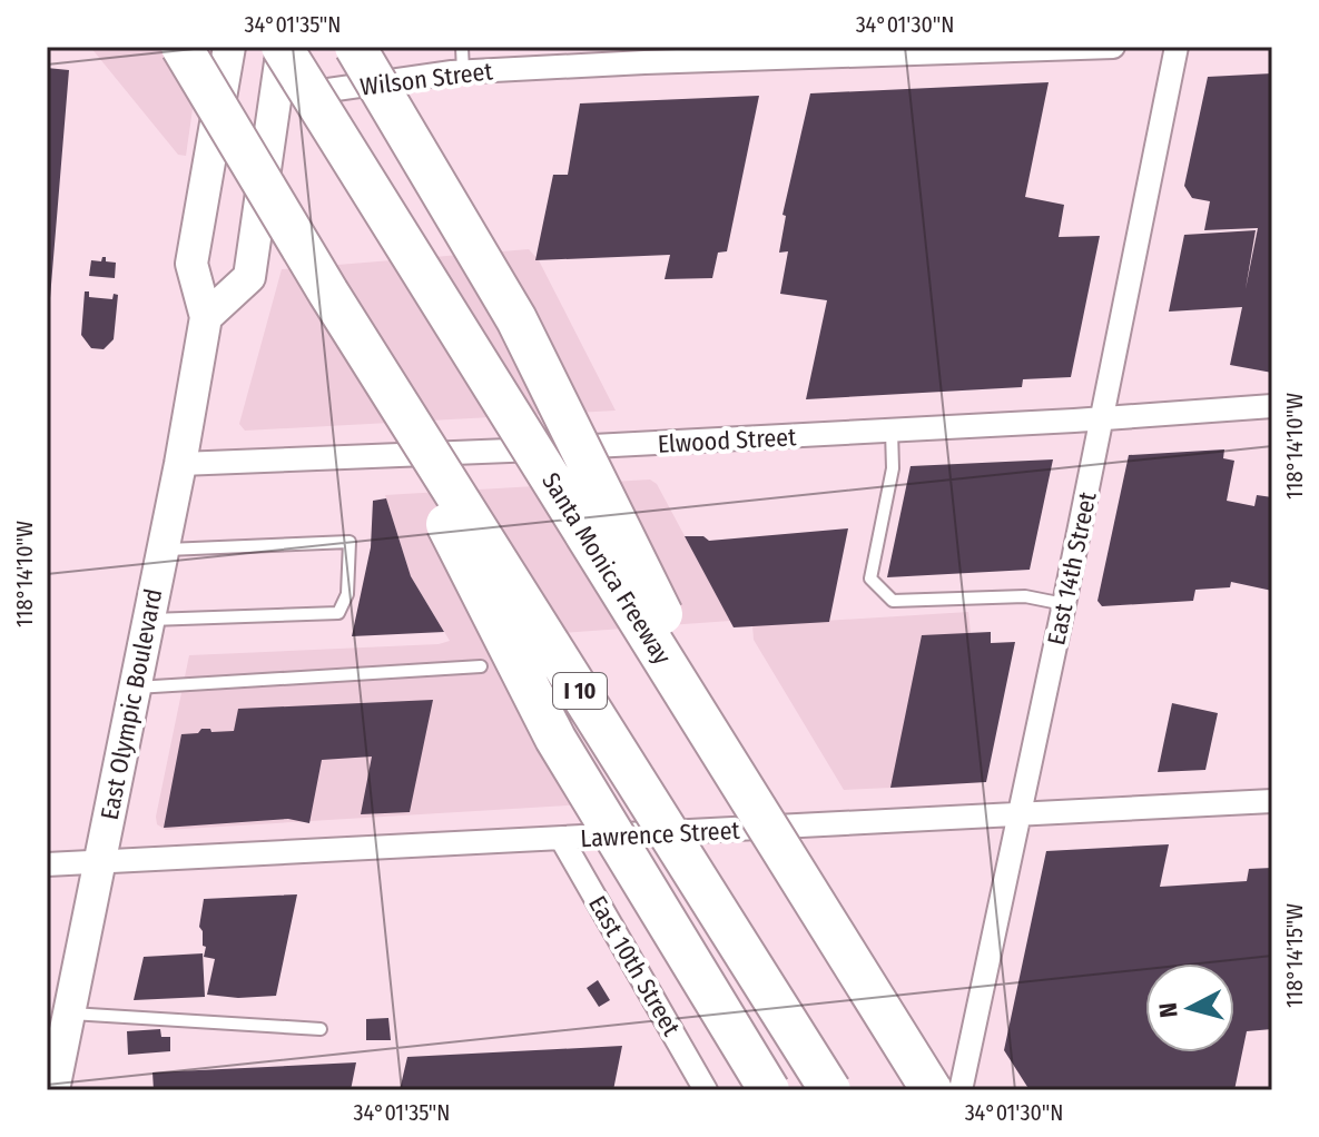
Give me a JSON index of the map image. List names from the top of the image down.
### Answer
{
  "streets": {
    "highway": ["Santa Monica Freeway", "I 10"],
    "main road": ["East Olympic Boulevard"],
    "street": [
      "Wilson Street",
      "Elwood Street",
      "East 14th Street",
      "Lawrence Street",
      "East 10th Street"
    ]
  },
  "crossings": [
    ["Elwood Street", "East 14th Street"],
    ["Elwood Street", "East Olympic Boulevard"],
    ["East 14th Street", "Lawrence Street"],
    ["East Olympic Boulevard", "Lawrence Street"],
    ["Lawrence Street", "East 10th Street"]
  ],
  "north": "left",
  "coordinates": [
    "34°01'35\"N",
    "34°01'30\"N",
    "118°14'10\"W",
    "118°14'15\"W"
  ]
}
